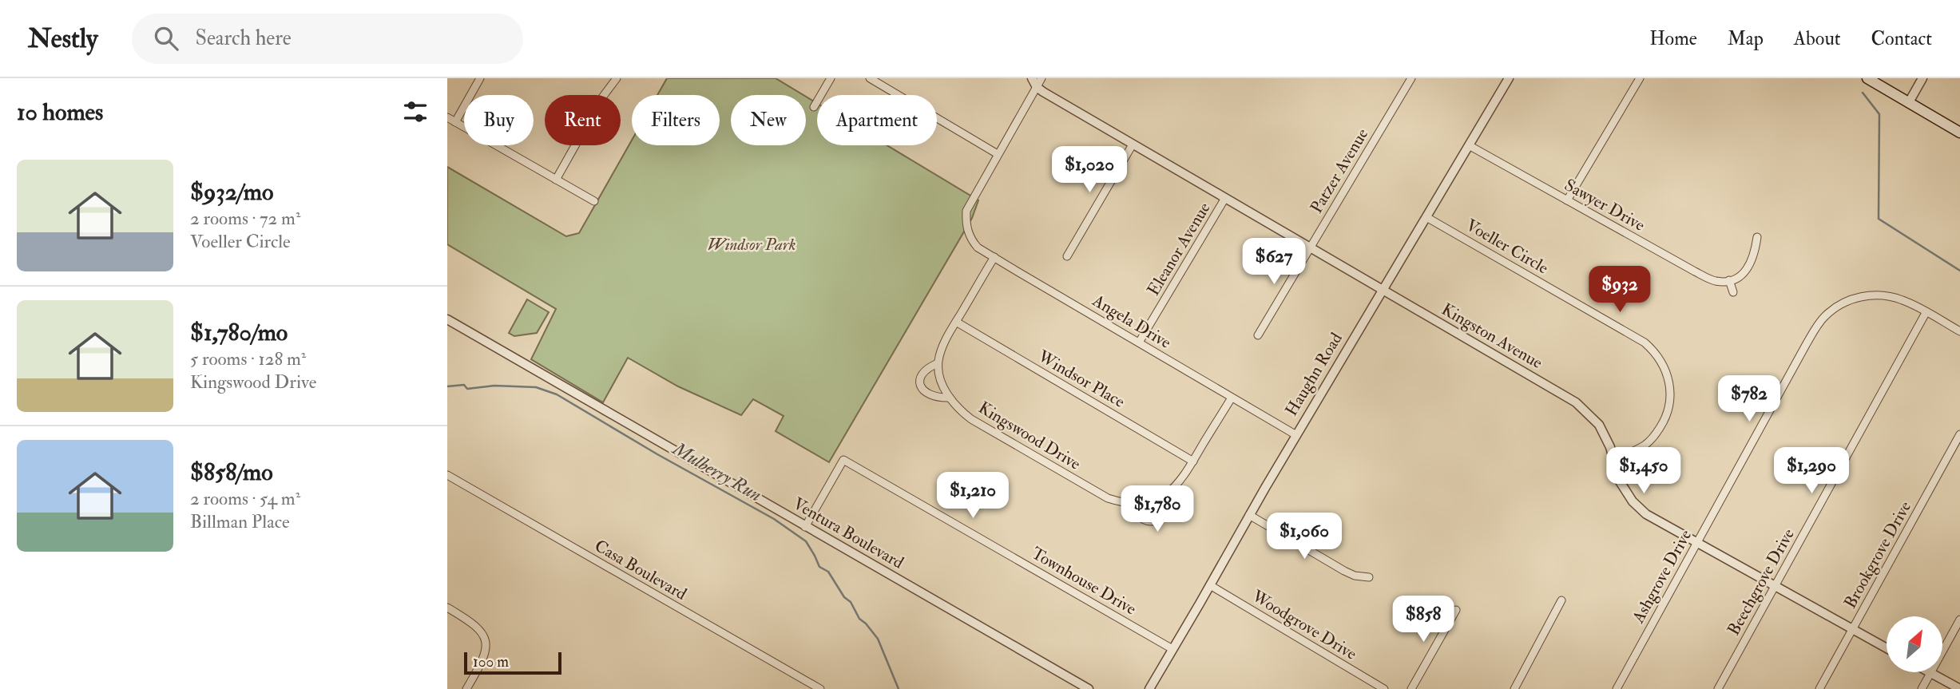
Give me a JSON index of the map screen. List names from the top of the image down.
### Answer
{
  "streets": {
    "street": [
      "Patzer Avenue",
      "Sawyer Drive",
      "Voeller Circle",
      "Eleanor Avenue",
      "Angela Drive",
      "Kingston Avenue",
      "Haughn Road",
      "Windsor Place",
      "Kingswood Drive",
      "Ventura Boulevard",
      "Brookgrove Drive",
      "Casa Boulevard",
      "Ashgrove Drive",
      "Townhouse Drive",
      "Beechgrove Drive",
      "Woodgrove Drive"
    ]
  },
  "crossings": [
    ["Patzer Avenue", "Kingston Avenue"],
    ["Sawyer Drive", "Haughn Road"],
    ["Voeller Circle", "Kingston Avenue"],
    ["Voeller Circle", "Haughn Road"],
    ["Eleanor Avenue", "Angela Drive"],
    ["Eleanor Avenue", "Kingston Avenue"],
    ["Angela Drive", "Haughn Road"],
    ["Angela Drive", "Kingswood Drive"],
    ["Kingston Avenue", "Haughn Road"],
    ["Kingston Avenue", "Brookgrove Drive"],
    ["Kingston Avenue", "Ashgrove Drive"],
    ["Kingston Avenue", "Beechgrove Drive"],
    ["Haughn Road", "Townhouse Drive"],
    ["Haughn Road", "Woodgrove Drive"],
    ["Windsor Place", "Kingswood Drive"],
    ["Ventura Boulevard", "Townhouse Drive"],
    ["Ashgrove Drive", "Beechgrove Drive"]
  ],
  "water": ["Mulberry Run"],
  "parks": ["Windsor Park"],
  "scale_bar": "100 m",
  "north": "top right",
  "page": {
    "header": "Nestly",
    "search": "Search here",
    "nav": [
      "Home",
      "Map",
      "About",
      "Contact"
    ],
    "heading": "10 homes",
    "chip": [
      "Buy",
      "Rent",
      "Filters",
      "New",
      "Apartment"
    ],
    "list": [
      {
        "name": "$932/mo",
        "note": "2 rooms · 72 m² · Voeller Circle"
      },
      {
        "name": "$1,780/mo",
        "note": "5 rooms · 128 m² · Kingswood Drive"
      },
      {
        "name": "$858/mo",
        "note": "2 rooms · 54 m² · Billman Place"
      }
    ],
    "price": [
      "$1,020",
      "$627",
      "$932",
      "$782",
      "$1,450",
      "$1,290",
      "$1,210",
      "$1,780",
      "$1,060",
      "$858"
    ],
    "scale": "100 m"
  }
}
